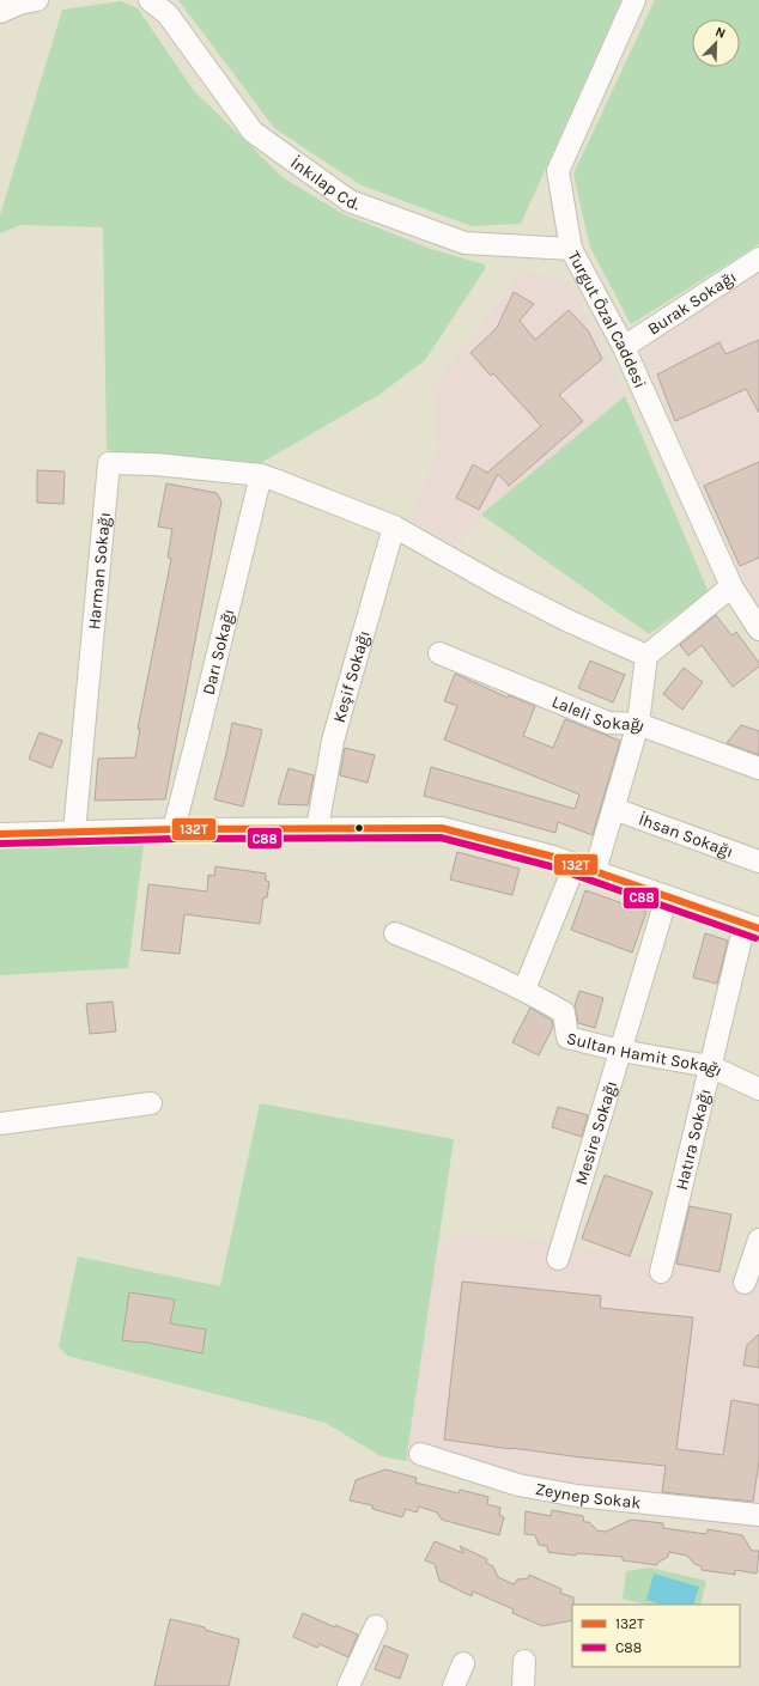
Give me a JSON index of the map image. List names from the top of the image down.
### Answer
{
  "streets": {
    "street": [
      "İnkılap Cd.",
      "Burak Sokağı",
      "Turgut Özal Caddesi",
      "Harman Sokağı",
      "Darı Sokağı",
      "Keşif Sokağı",
      "Laleli Sokağı",
      "İhsan Sokağı",
      "Sultan Hamit Sokağı",
      "Mesire Sokağı",
      "Hatıra Sokağı",
      "Zeynep Sokak"
    ]
  },
  "crossings": [
    ["İnkılap Cd.", "Turgut Özal Caddesi"],
    ["Burak Sokağı", "Turgut Özal Caddesi"],
    ["Harman Sokağı", "Darı Sokağı"],
    ["Sultan Hamit Sokağı", "Mesire Sokağı"],
    ["Sultan Hamit Sokağı", "Hatıra Sokağı"]
  ],
  "lines": ["transit line 132T", "transit line C88"],
  "legend": ["132T", "C88"],
  "north": "top right"
}
